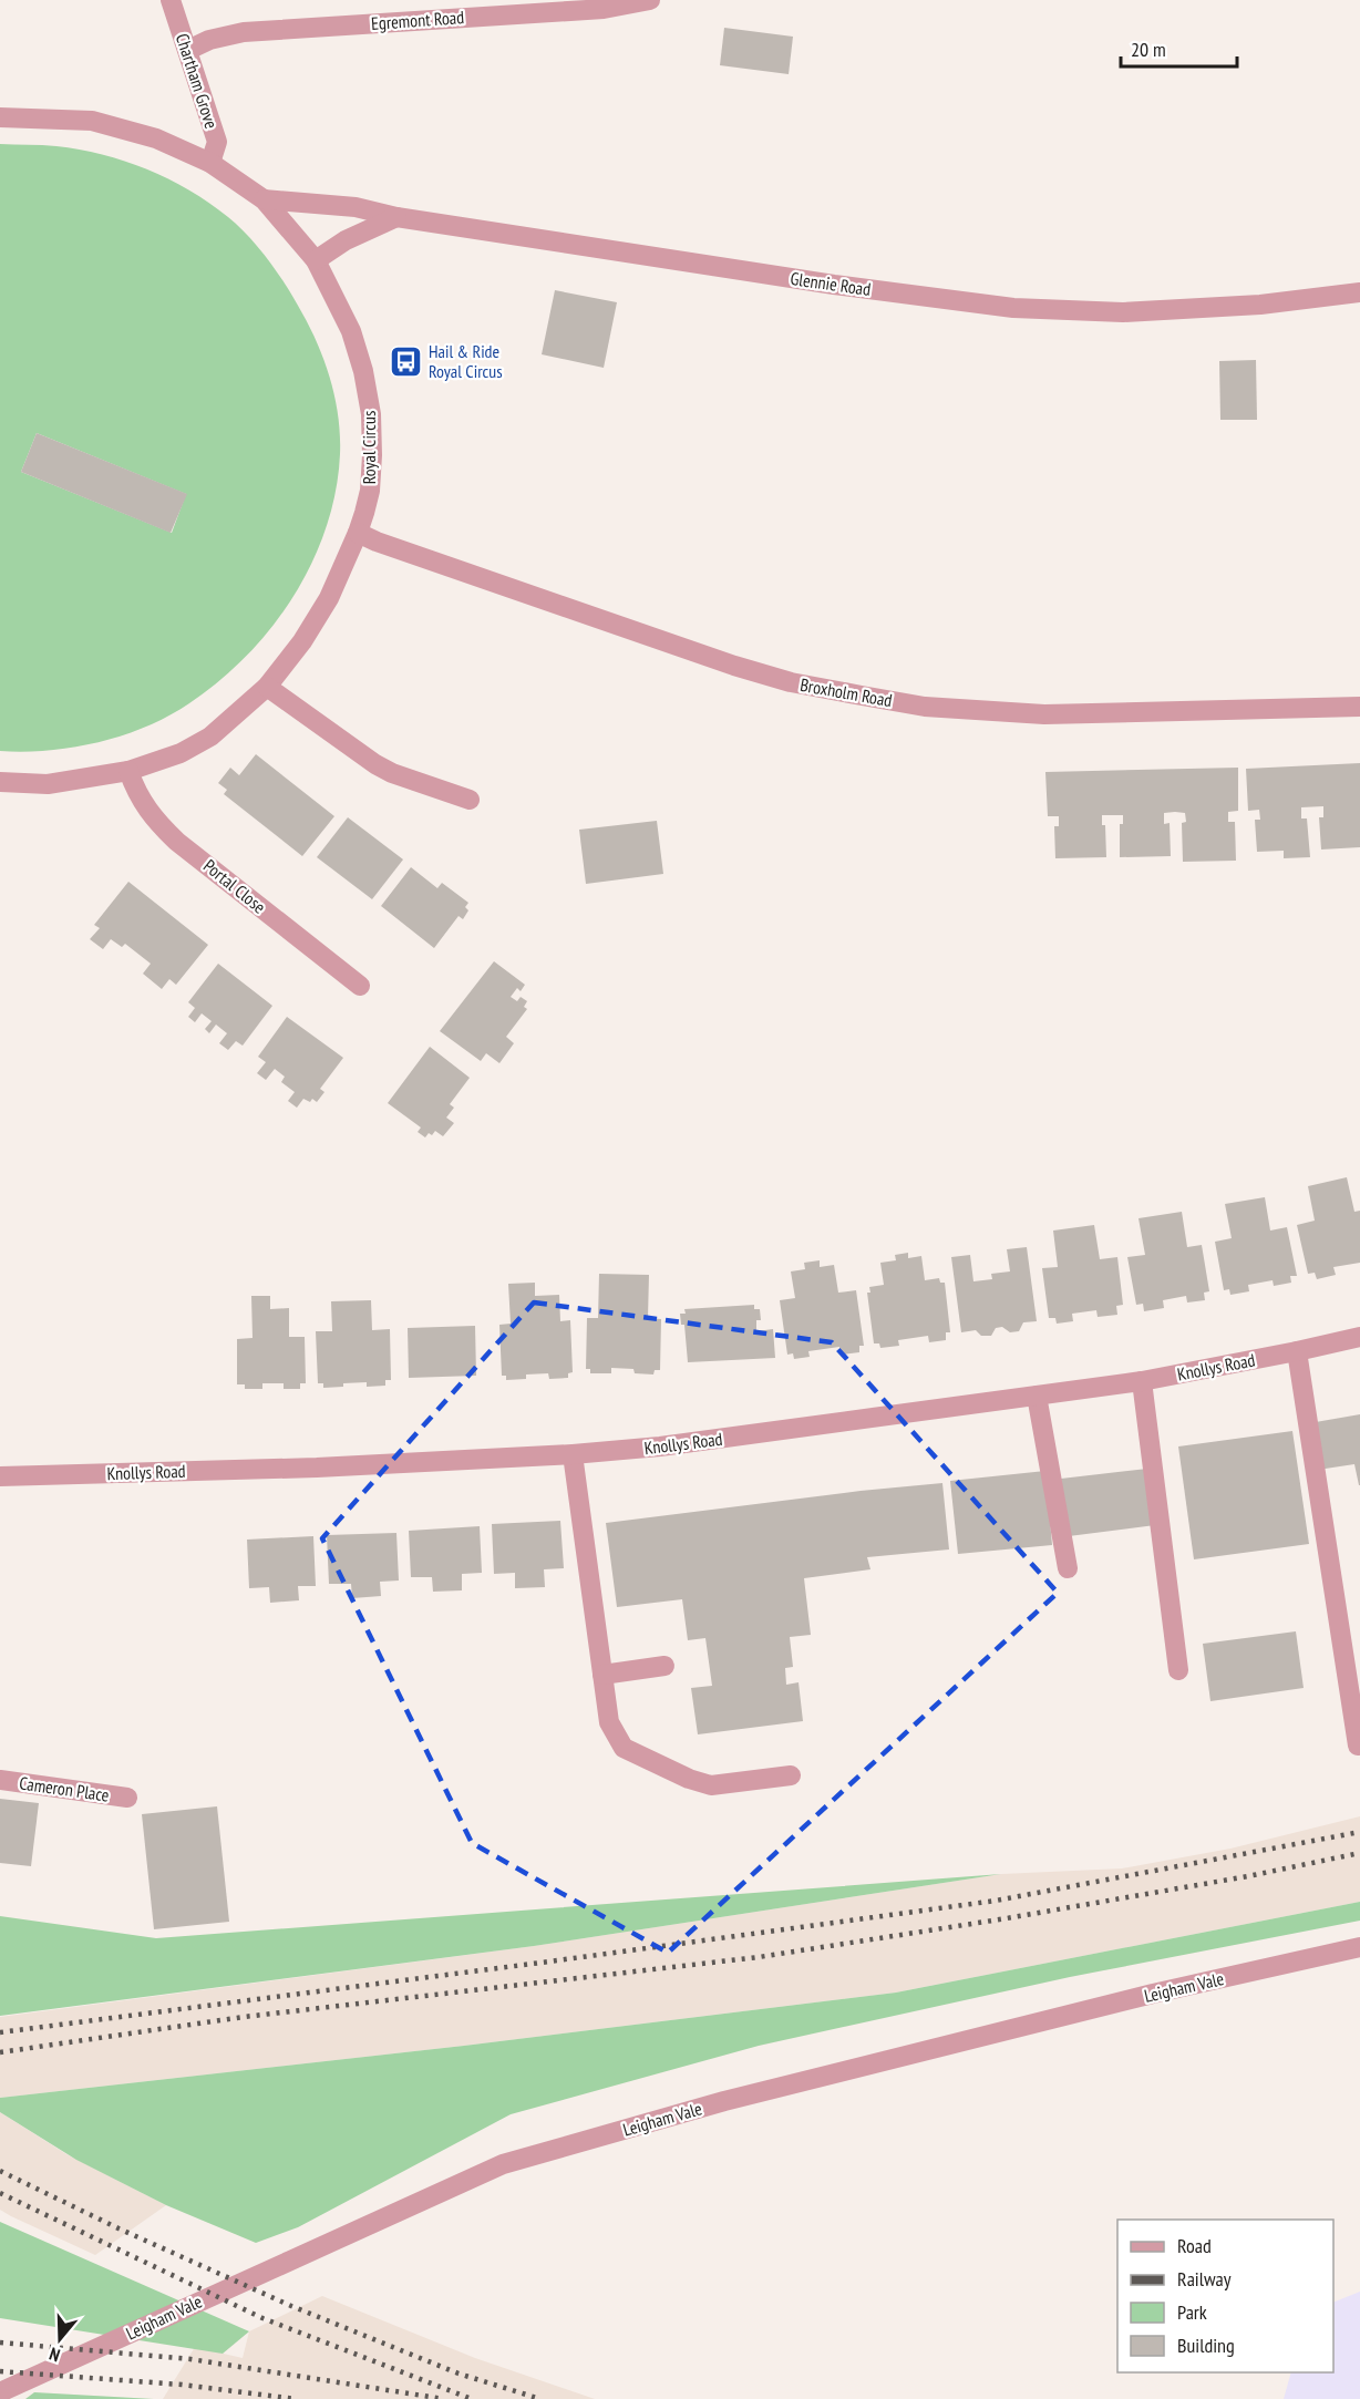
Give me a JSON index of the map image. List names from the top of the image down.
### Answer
{
  "streets": {
    "street": [
      "Egremont Road",
      "Chartham Grove",
      "Glennie Road",
      "Royal Circus",
      "Broxholm Road",
      "Portal Close",
      "Knollys Road",
      "Cameron Place",
      "Leigham Vale"
    ]
  },
  "crossings": [
    ["Egremont Road", "Chartham Grove"],
    ["Chartham Grove", "Royal Circus"],
    ["Glennie Road", "Royal Circus"],
    ["Royal Circus", "Broxholm Road"],
    ["Royal Circus", "Portal Close"]
  ],
  "places": {
    "bus stop": ["Hail & Ride Royal Circus"]
  },
  "legend": [
    "Road",
    "Railway",
    "Park",
    "Building"
  ],
  "scale_bar": "20 m",
  "north": "bottom"
}
